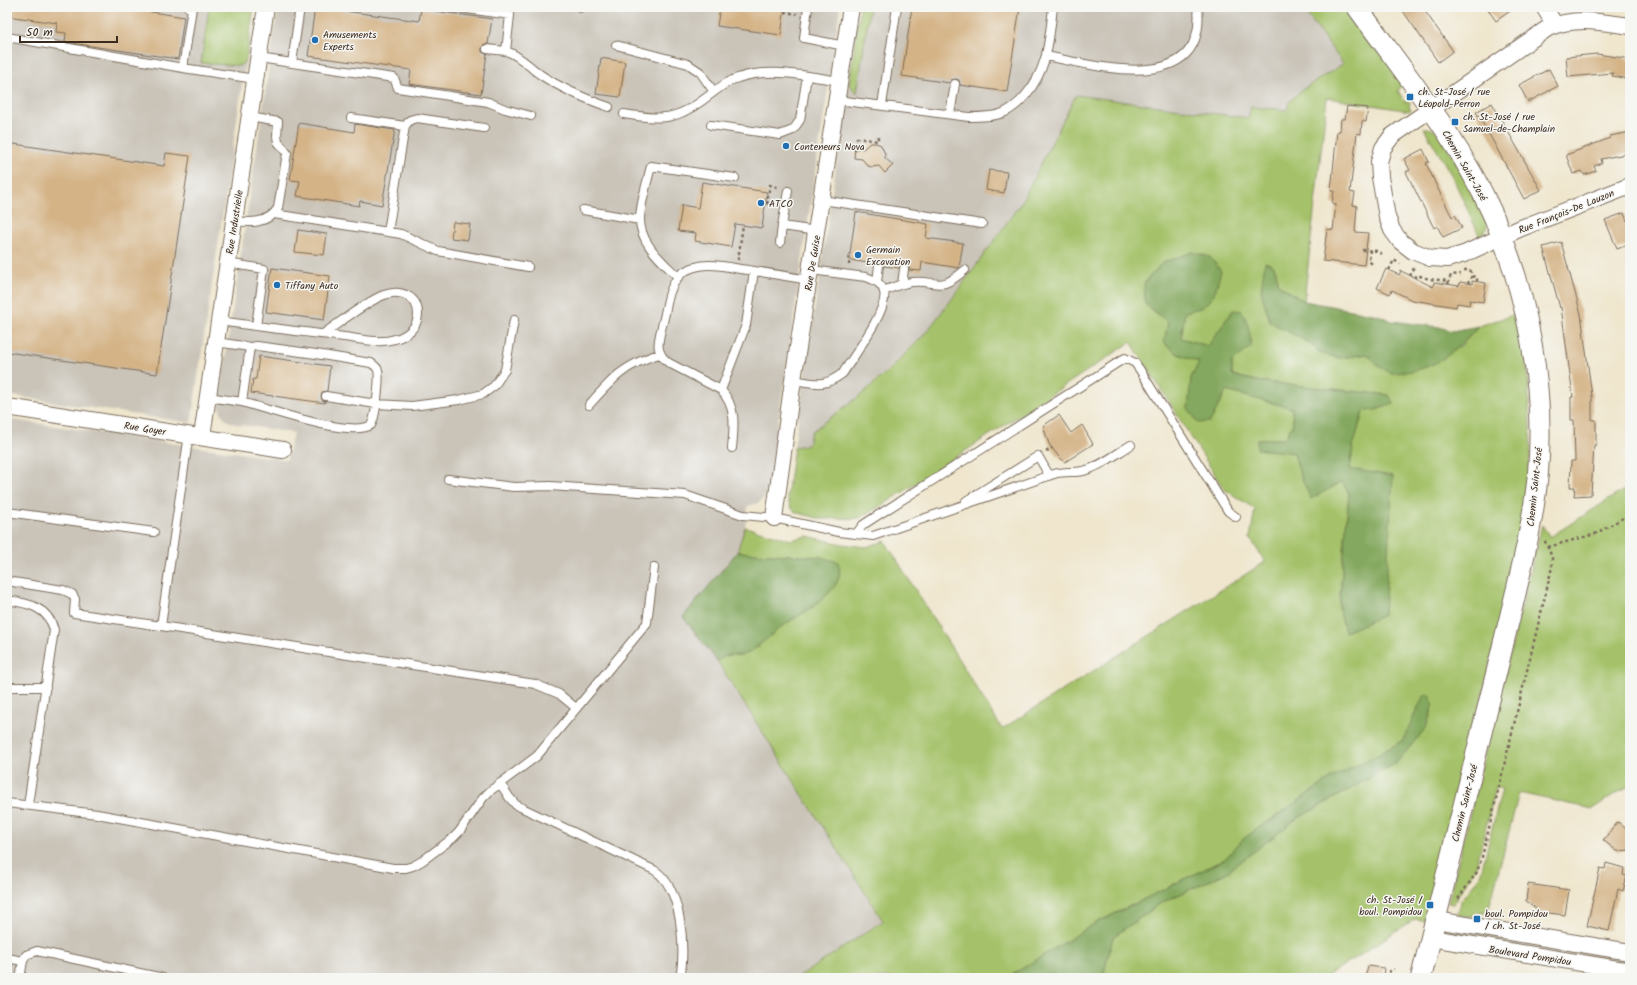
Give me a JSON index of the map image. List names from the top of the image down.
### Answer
{
  "streets": {
    "street": [
      "Chemin Saint-José",
      "Rue François-De Lauzon",
      "Rue Industrielle",
      "Rue De Guise",
      "Rue Goyer",
      "Boulevard Pompidou"
    ]
  },
  "crossings": [
    ["Chemin Saint-José", "Rue François-De Lauzon"],
    ["Chemin Saint-José", "Boulevard Pompidou"],
    ["Rue Industrielle", "Rue Goyer"]
  ],
  "places": {
    "other": [
      "Amusements Experts",
      "Conteneurs Nova",
      "ATCO",
      "Germain Excavation",
      "Tiffany Auto"
    ],
    "transit": [
      "ch. St-José / rue Léopold-Perron",
      "ch. St-José / rue Samuel-de-Champlain",
      "ch. St-José / boul. Pompidou",
      "boul. Pompidou / ch. St-José"
    ]
  },
  "scale_bar": "50 m"
}
